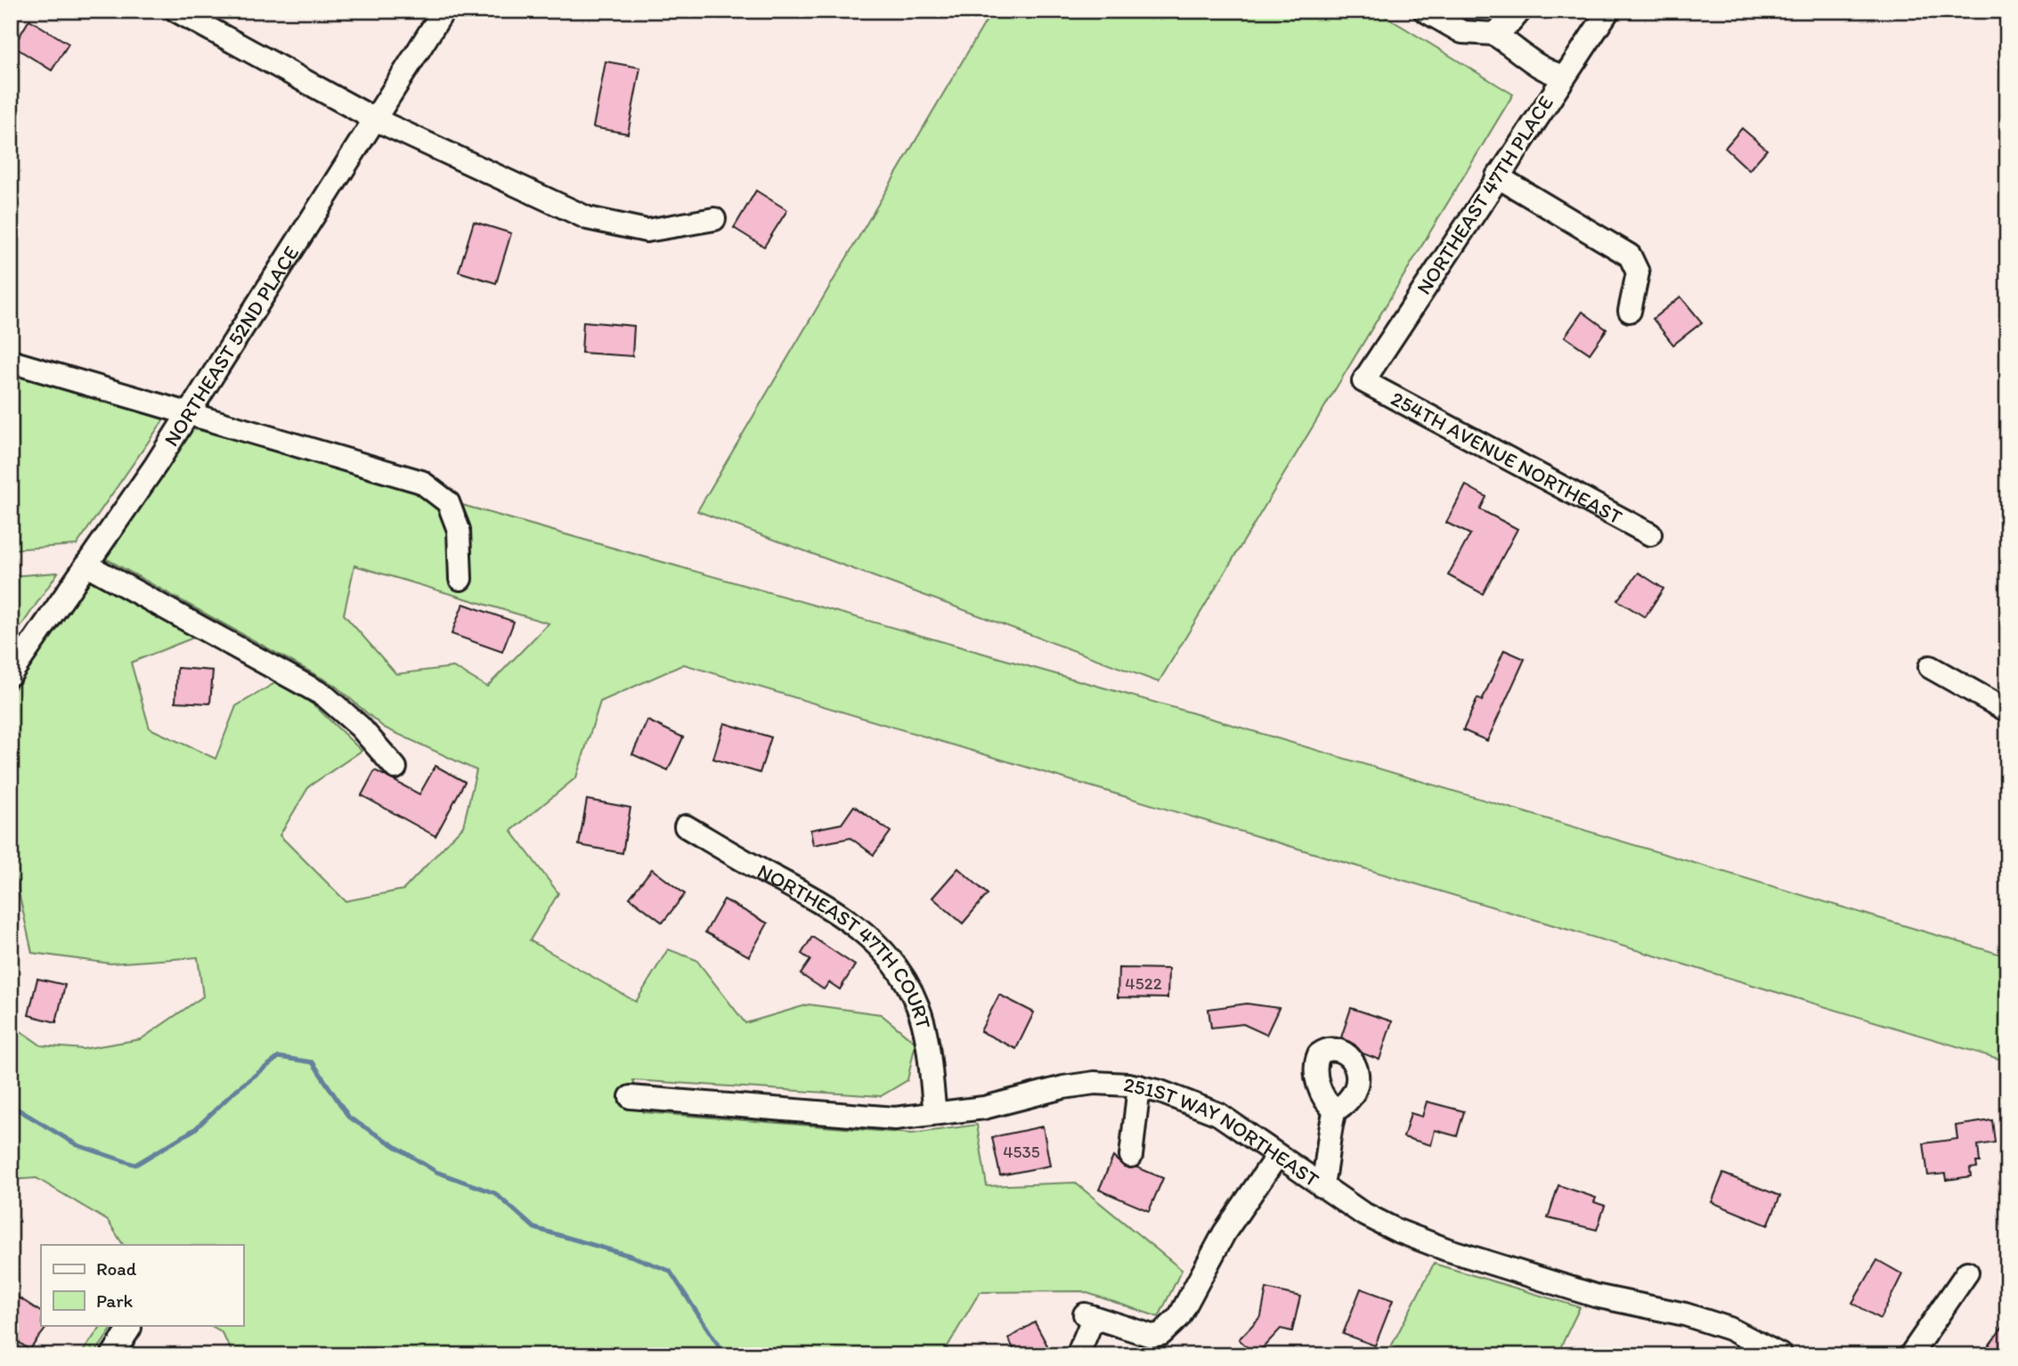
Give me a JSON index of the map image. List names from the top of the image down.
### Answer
{
  "streets": {
    "street": [
      "NORTHEAST 47TH PLACE",
      "NORTHEAST 52ND PLACE",
      "254TH AVENUE NORTHEAST",
      "NORTHEAST 47TH COURT",
      "251ST WAY NORTHEAST"
    ]
  },
  "crossings": [
    ["NORTHEAST 47TH PLACE", "254TH AVENUE NORTHEAST"],
    ["NORTHEAST 47TH COURT", "251ST WAY NORTHEAST"]
  ],
  "house_numbers": ["4522", "4535"],
  "legend": ["Road", "Park"]
}
